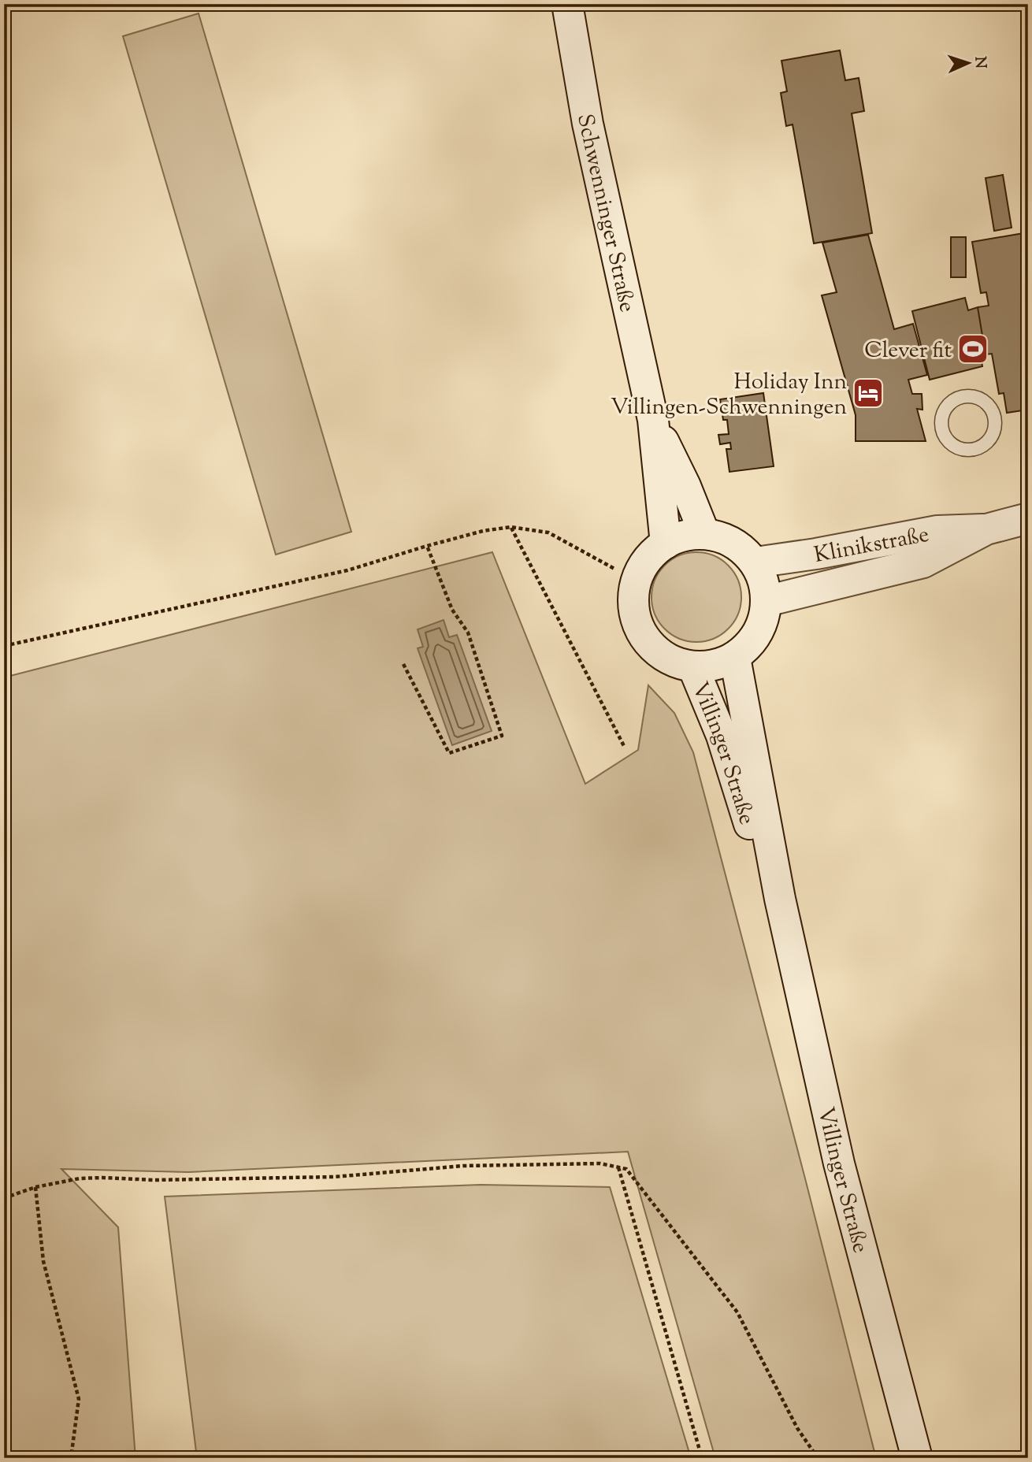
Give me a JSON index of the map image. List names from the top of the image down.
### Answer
{
  "streets": {
    "main road": ["Schwenninger Straße", "Klinikstraße", "Villinger Straße"]
  },
  "crossings": [
    ["Schwenninger Straße", "Klinikstraße"],
    ["Schwenninger Straße", "Villinger Straße"],
    ["Klinikstraße", "Villinger Straße"]
  ],
  "places": {
    "sports": ["Clever fit"],
    "hotel": ["Holiday Inn Villingen-Schwenningen"]
  },
  "north": "right"
}
